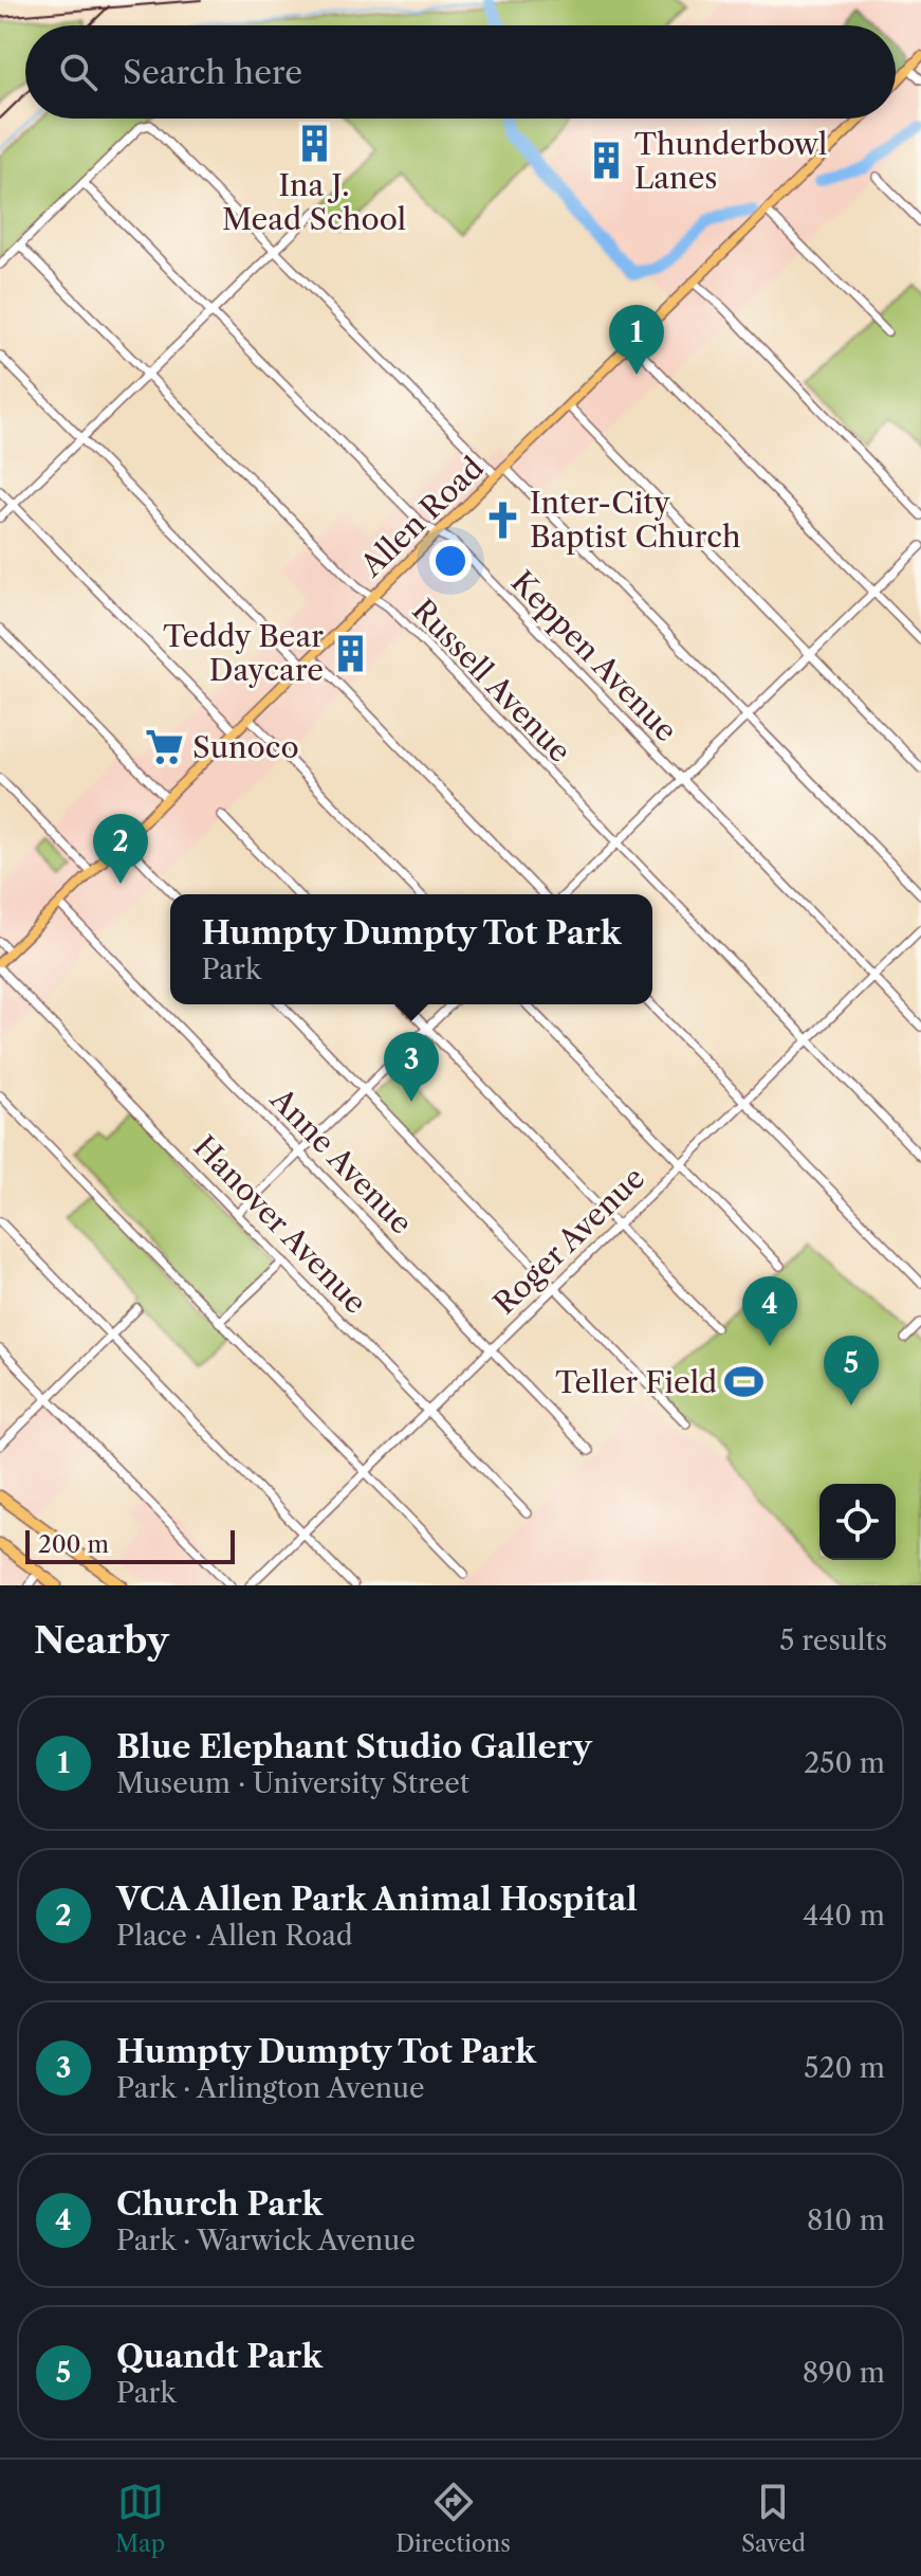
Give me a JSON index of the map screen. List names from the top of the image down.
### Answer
{
  "streets": {
    "main road": ["Allen Road"],
    "street": [
      "Keppen Avenue",
      "Russell Avenue",
      "Anne Avenue",
      "Hanover Avenue",
      "Roger Avenue"
    ]
  },
  "crossings": [
    ["Allen Road", "Keppen Avenue"],
    ["Allen Road", "Russell Avenue"],
    ["Allen Road", "Anne Avenue"],
    ["Keppen Avenue", "Roger Avenue"],
    ["Russell Avenue", "Roger Avenue"],
    ["Anne Avenue", "Roger Avenue"],
    ["Hanover Avenue", "Roger Avenue"]
  ],
  "places": {
    "building": ["Ina J. Mead School", "Thunderbowl Lanes", "Teddy Bear Daycare"],
    "church": ["Inter-City Baptist Church"],
    "supermarket": ["Sunoco"],
    "sports": ["Teller Field"]
  },
  "scale_bar": "200 m",
  "page": {
    "search": "Search here",
    "pins": [
      "1",
      "2",
      "3",
      "4",
      "5"
    ],
    "popup": ["Humpty Dumpty Tot Park", "Park"],
    "scale": "200 m",
    "heading": ["Nearby", "5 results"],
    "list": [
      {
        "mark": "1",
        "name": "Blue Elephant Studio Gallery",
        "note": "Museum · University Street",
        "value": "250 m"
      },
      {
        "mark": "2",
        "name": "VCA Allen Park Animal Hospital",
        "note": "Place · Allen Road",
        "value": "440 m"
      },
      {
        "mark": "3",
        "name": "Humpty Dumpty Tot Park",
        "note": "Park · Arlington Avenue",
        "value": "520 m"
      },
      {
        "mark": "4",
        "name": "Church Park",
        "note": "Park · Warwick Avenue",
        "value": "810 m"
      },
      {
        "mark": "5",
        "name": "Quandt Park",
        "note": "Park",
        "value": "890 m"
      }
    ],
    "nav": ["Map", "Directions", "Saved"]
  }
}
